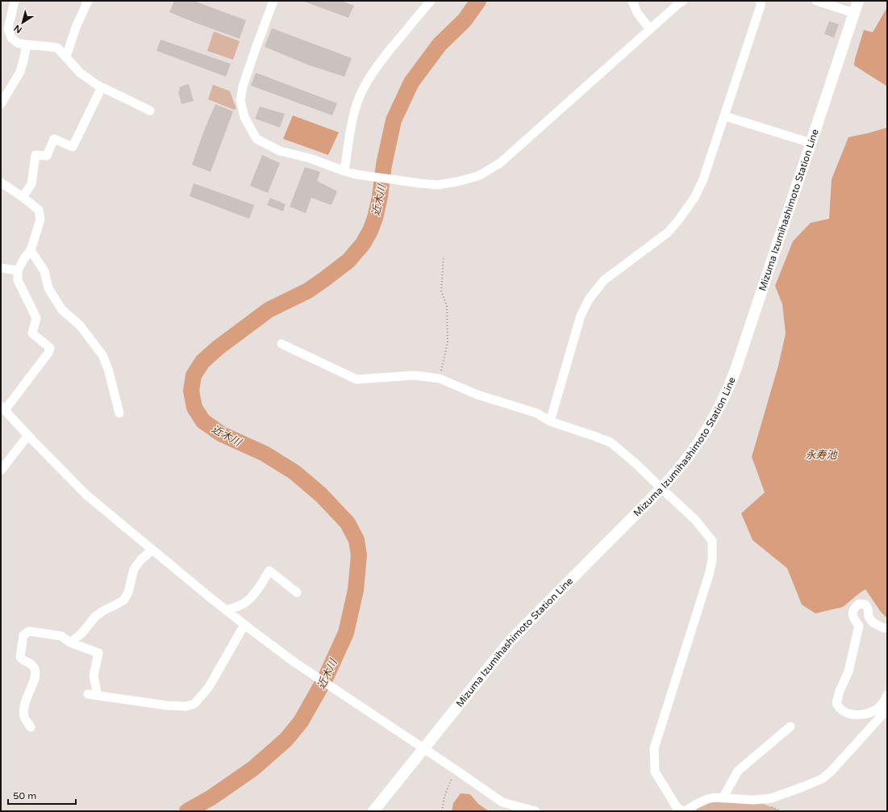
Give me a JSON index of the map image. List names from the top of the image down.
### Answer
{
  "streets": {
    "main road": ["Mizuma Izumihashimoto Station Line"]
  },
  "water": ["近木川", "永寿池"],
  "scale_bar": "50 m",
  "north": "bottom left"
}
